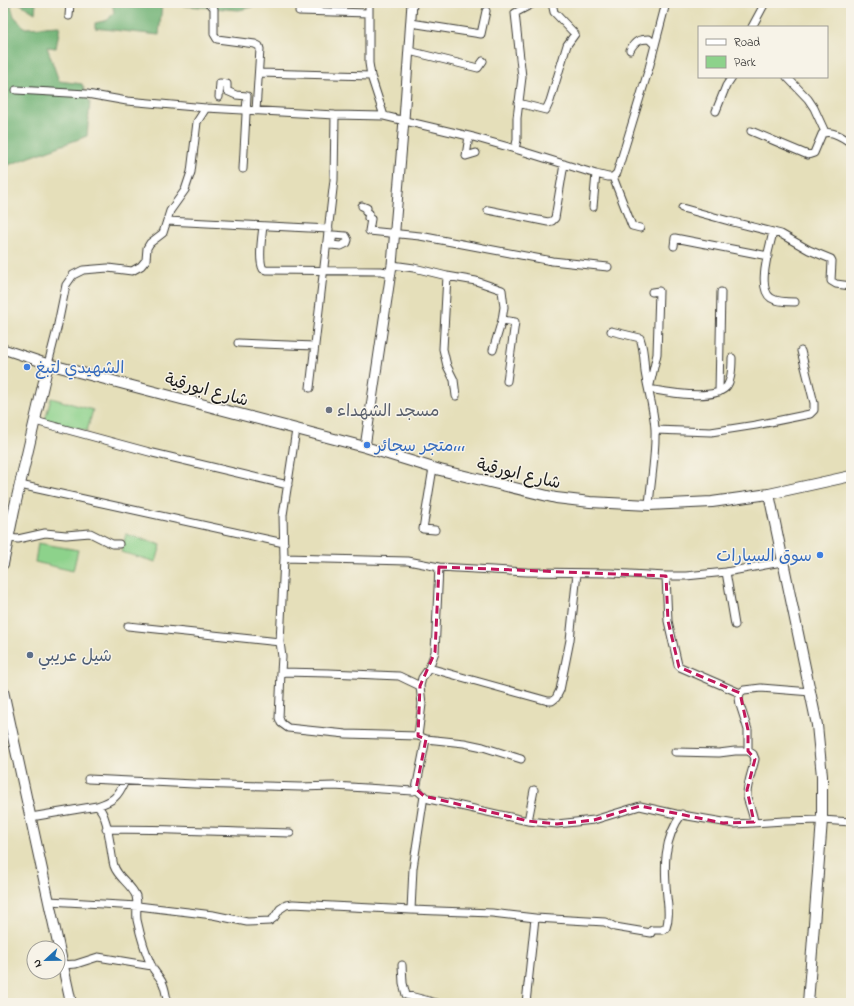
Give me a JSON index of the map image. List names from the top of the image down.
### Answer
{
  "streets": {
    "main road": ["شارع ابورقية"]
  },
  "places": [
    "الشهيدي لتبغ",
    "مسجد الشهداء",
    "متجر سجائر،،،",
    "سوق السيارات",
    "شيل عريبي"
  ],
  "legend": ["Road", "Park"],
  "north": "left"
}
